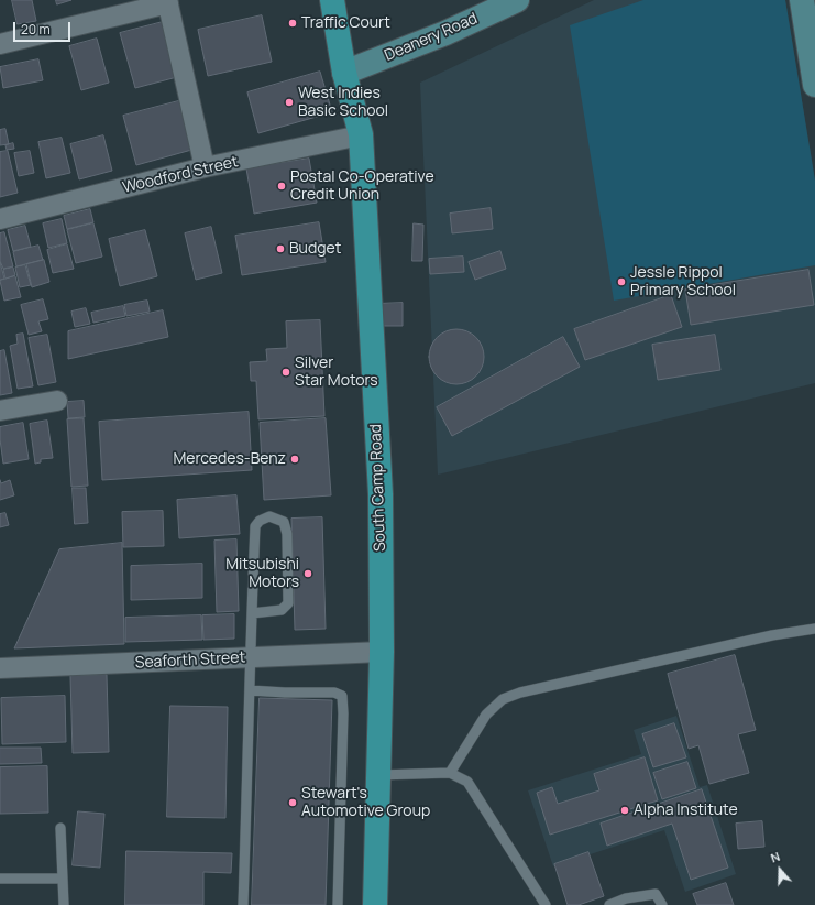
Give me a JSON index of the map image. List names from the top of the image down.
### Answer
{
  "streets": {
    "main road": ["South Camp Road"],
    "street": ["Deanery Road", "Woodford Street", "Seaforth Street"]
  },
  "crossings": [
    ["Deanery Road", "South Camp Road"],
    ["Woodford Street", "South Camp Road"],
    ["South Camp Road", "Seaforth Street"]
  ],
  "places": [
    "Traffic Court",
    "West Indies Basic School",
    "Postal Co-Operative Credit Union",
    "Budget",
    "Jessle Rippol Primary School",
    "Silver Star Motors",
    "Mercedes-Benz",
    "Mitsubishi Motors",
    "Stewart's Automotive Group",
    "Alpha Institute"
  ],
  "scale_bar": "20 m",
  "north": "top"
}
